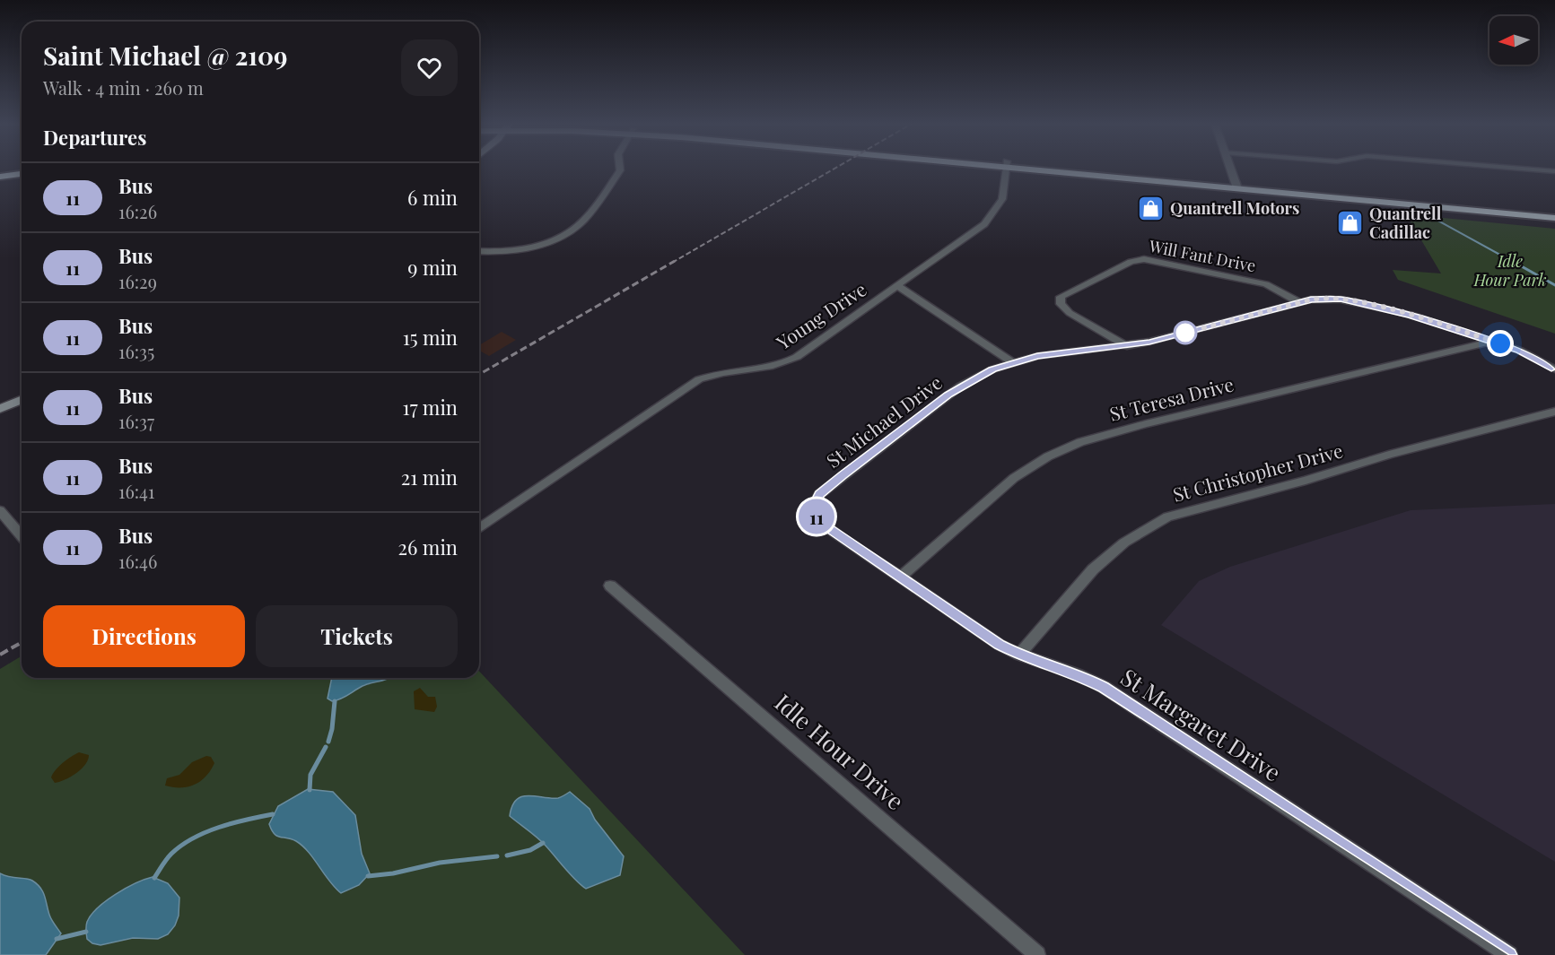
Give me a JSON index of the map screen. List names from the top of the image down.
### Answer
{
  "streets": {
    "street": [
      "Will Fant Drive",
      "Young Drive",
      "St Teresa Drive",
      "St Michael Drive",
      "St Christopher Drive",
      "St Margaret Drive",
      "Idle Hour Drive"
    ]
  },
  "crossings": [
    ["Will Fant Drive", "St Michael Drive"],
    ["St Teresa Drive", "St Michael Drive"],
    ["St Teresa Drive", "St Margaret Drive"],
    ["St Michael Drive", "St Margaret Drive"],
    ["St Christopher Drive", "St Margaret Drive"]
  ],
  "parks": ["Idle Hour Park"],
  "places": {
    "shop": ["Quantrell Motors", "Quantrell Cadillac"]
  },
  "lines": ["bus line 11"],
  "north": "left",
  "page": {
    "on_map": "11",
    "heading": [
      ["Saint Michael @ 2109", "Walk · 4 min · 260 m"],
      "Departures"
    ],
    "list": [
      {
        "mark": "11",
        "name": "Bus",
        "note": "16:26",
        "value": "6 min"
      },
      {
        "mark": "11",
        "name": "Bus",
        "note": "16:29",
        "value": "9 min"
      },
      {
        "mark": "11",
        "name": "Bus",
        "note": "16:35",
        "value": "15 min"
      },
      {
        "mark": "11",
        "name": "Bus",
        "note": "16:37",
        "value": "17 min"
      },
      {
        "mark": "11",
        "name": "Bus",
        "note": "16:41",
        "value": "21 min"
      },
      {
        "mark": "11",
        "name": "Bus",
        "note": "16:46",
        "value": "26 min"
      }
    ],
    "buttons": ["Directions", "Tickets"]
  }
}
